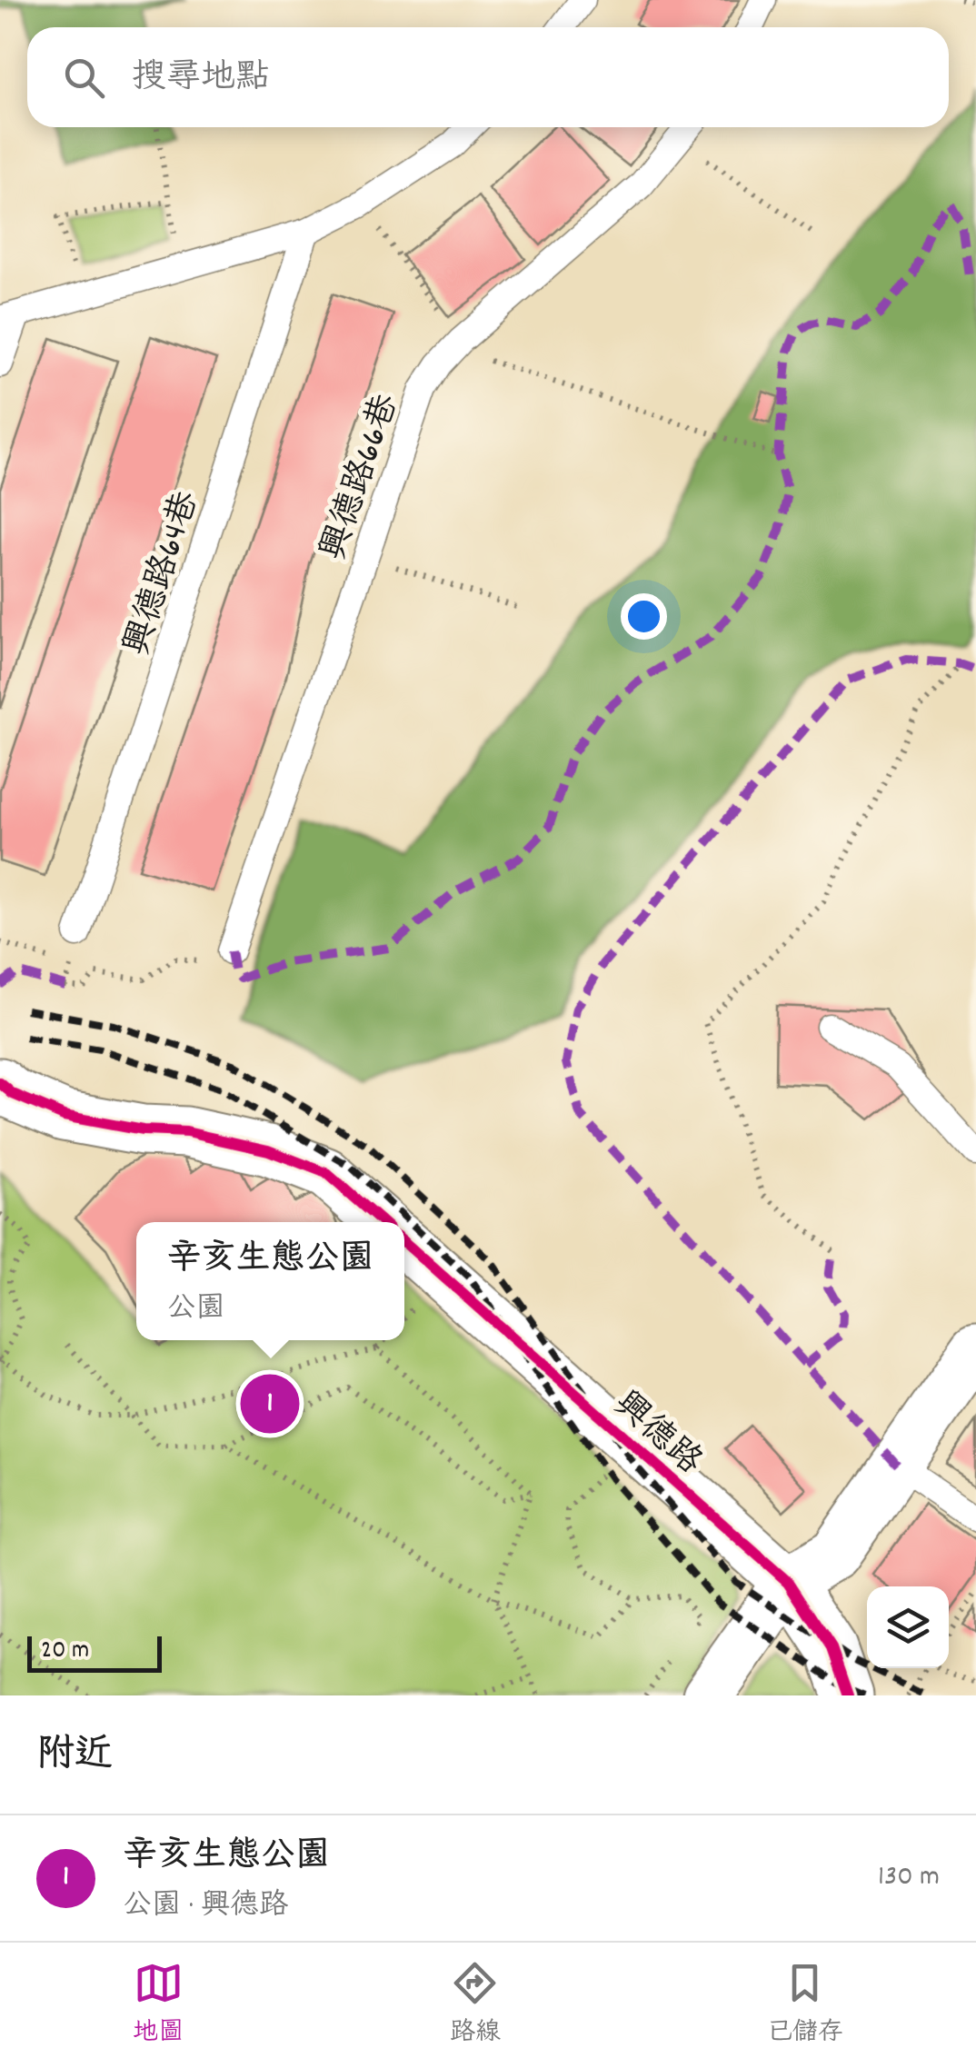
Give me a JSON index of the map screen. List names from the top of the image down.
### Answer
{
  "streets": {
    "street": ["興德路"],
    "lane": ["興德路66巷", "興德路64巷"]
  },
  "scale_bar": "20 m",
  "page": {
    "search": "搜尋地點",
    "popup": ["辛亥生態公園", "公園"],
    "pins": "1",
    "scale": "20 m",
    "heading": "附近",
    "list": [
      {
        "mark": "1",
        "name": "辛亥生態公園",
        "note": "公園 · 興德路",
        "value": "130 m"
      }
    ],
    "nav": ["地圖", "路線", "已儲存"]
  }
}
